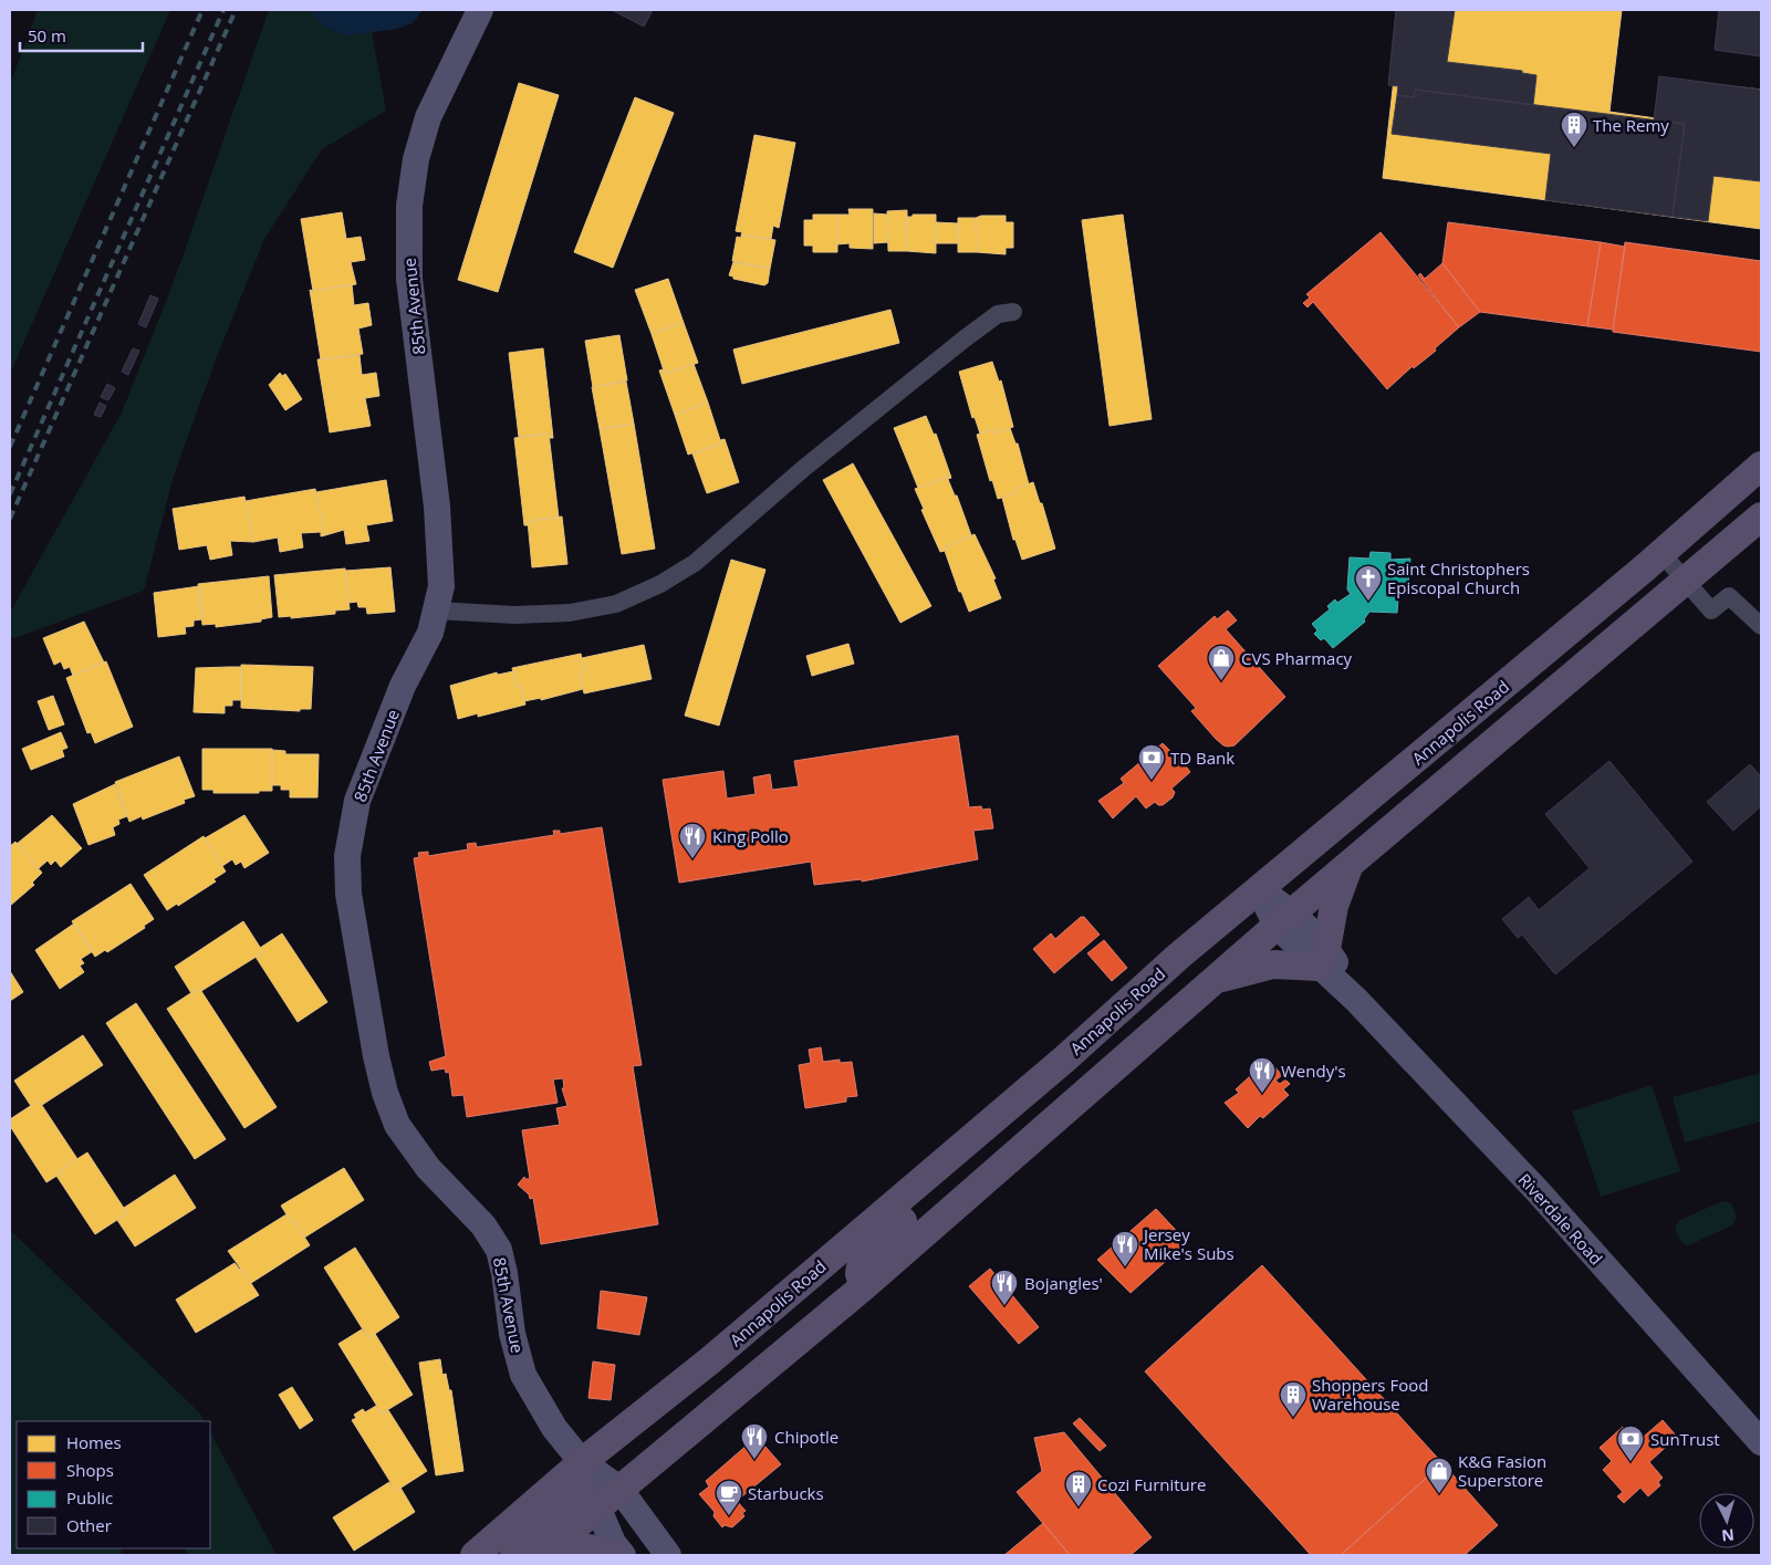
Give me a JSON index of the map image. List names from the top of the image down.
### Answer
{
  "streets": {
    "main road": ["Annapolis Road"],
    "street": ["85th Avenue", "Riverdale Road"]
  },
  "crossings": [
    ["85th Avenue", "Annapolis Road"],
    ["Annapolis Road", "Riverdale Road"]
  ],
  "places": {
    "building": ["The Remy", "Shoppers Food Warehouse", "Cozi Furniture"],
    "church": ["Saint Christophers Episcopal Church"],
    "shop": ["CVS Pharmacy", "K&G Fasion Superstore"],
    "bank": ["TD Bank", "SunTrust"],
    "restaurant": [
      "King Pollo",
      "Wendy's",
      "Jersey Mike's Subs",
      "Bojangles'",
      "Chipotle"
    ],
    "cafe": ["Starbucks"]
  },
  "legend": [
    "Homes",
    "Shops",
    "Public",
    "Other"
  ],
  "scale_bar": "50 m",
  "north": "bottom"
}
